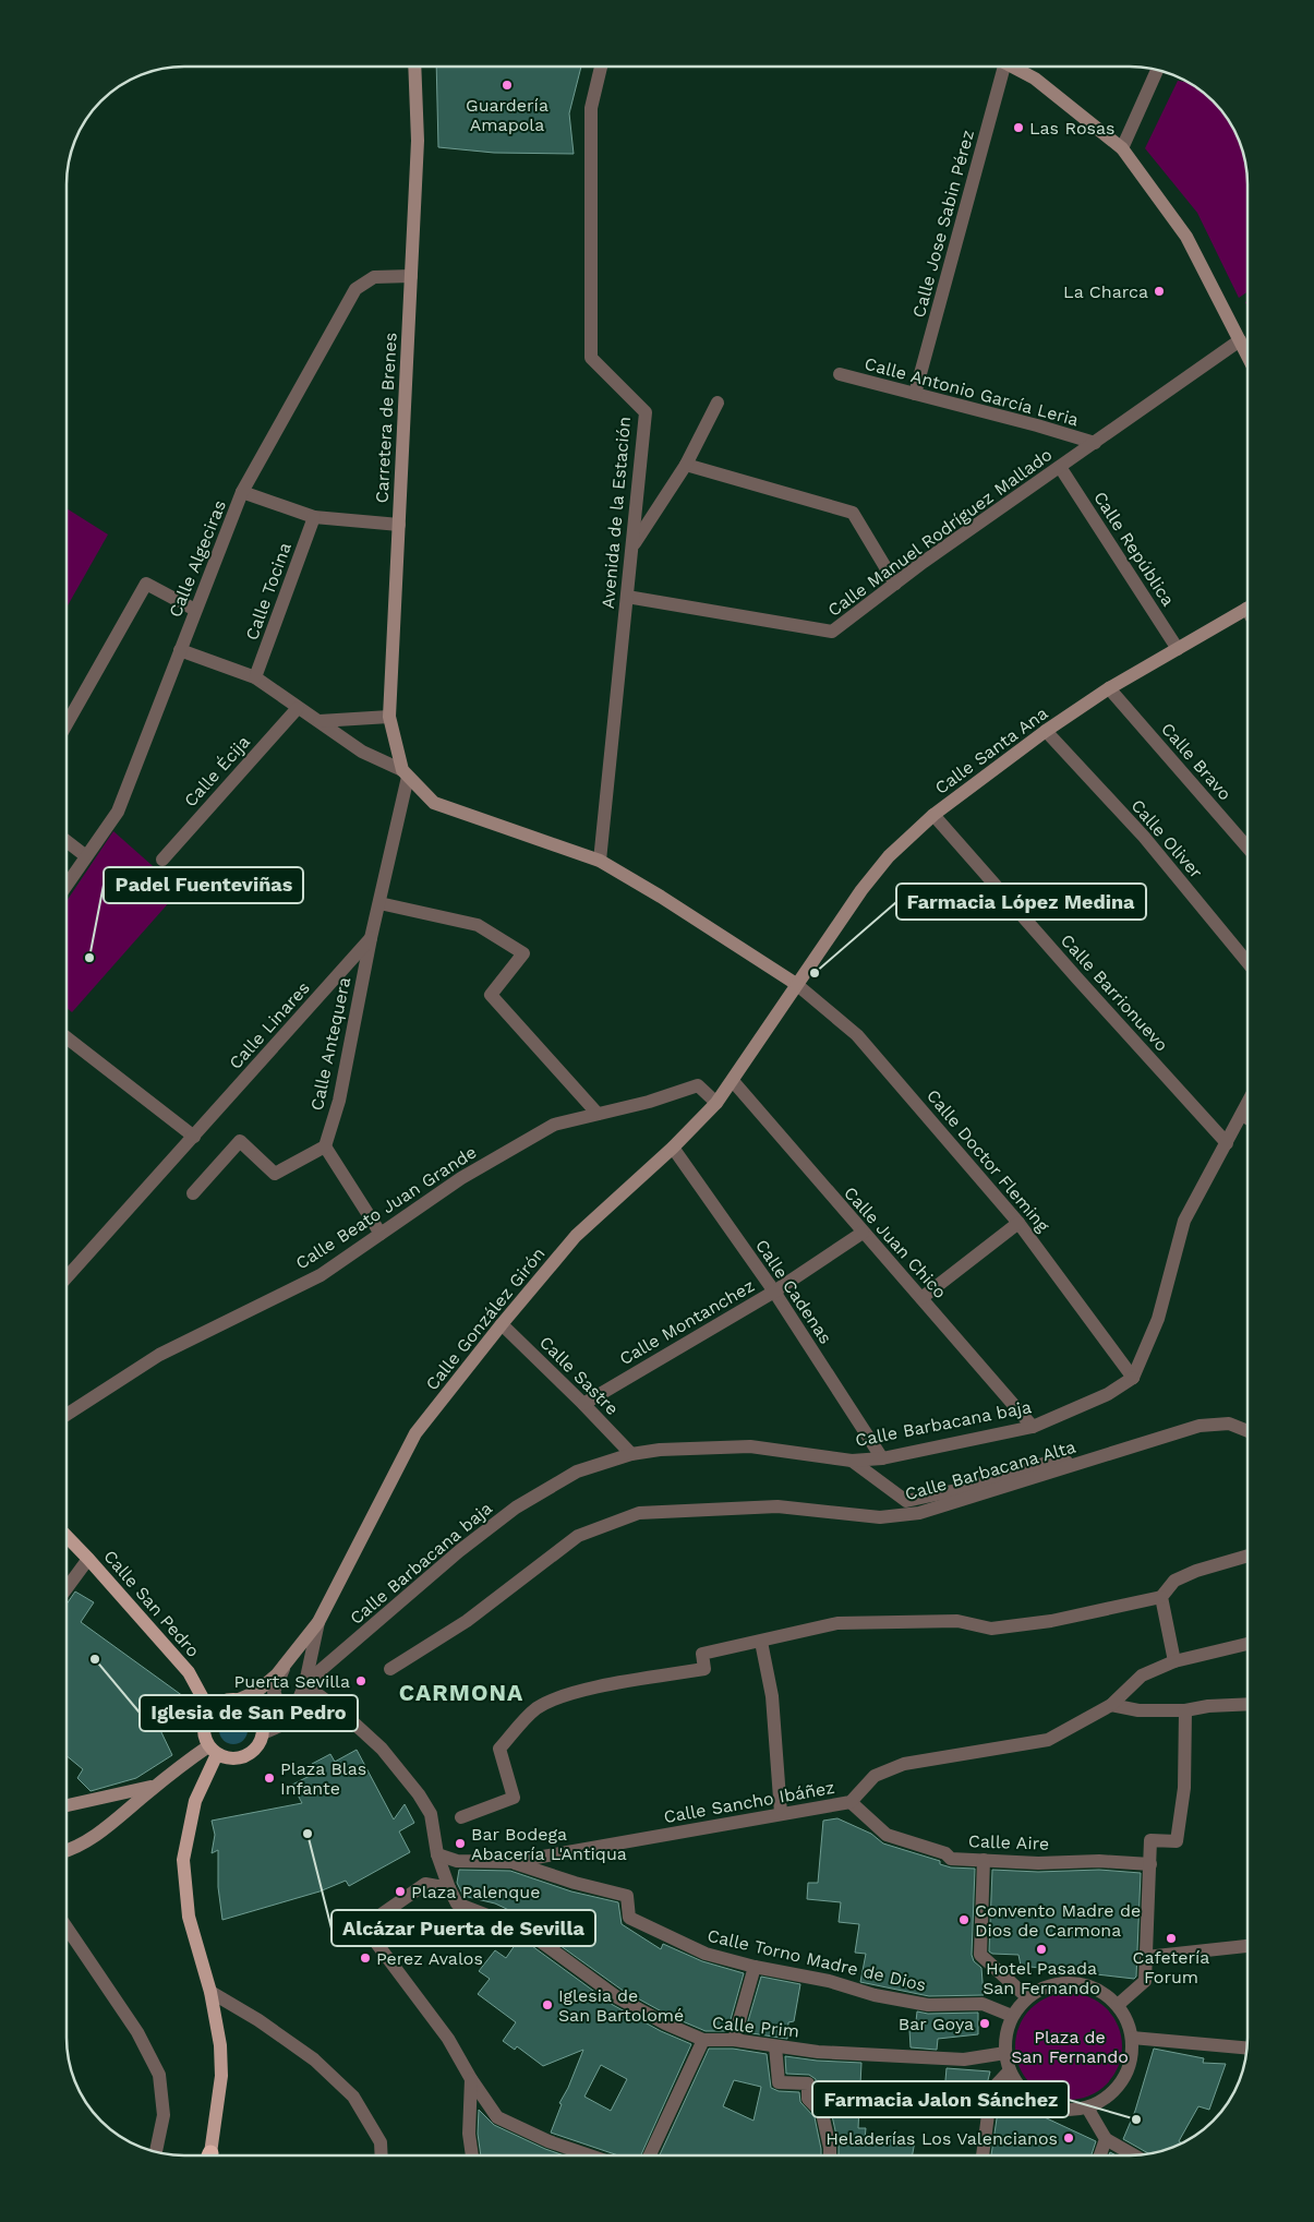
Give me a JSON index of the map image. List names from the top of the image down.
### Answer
{
  "streets": {
    "main road": ["Calle San Pedro"],
    "street": [
      "Calle Jose Sabin Pérez",
      "Calle Antonio García Leria",
      "Carretera de Brenes",
      "Avenida de la Estación",
      "Calle Manuel Rodríguez Mallado",
      "Calle República",
      "Calle Algeciras",
      "Calle Tocina",
      "Calle Santa Ana",
      "Calle Bravo",
      "Calle Écija",
      "Calle Oliver",
      "Calle Barrionuevo",
      "Calle Linares",
      "Calle Antequera",
      "Calle Doctor Fleming",
      "Calle Beato Juan Grande",
      "Calle Juan Chico",
      "Calle Cadenas",
      "Calle González Girón",
      "Calle Montanchez",
      "Calle Sastre",
      "Calle Barbacana baja",
      "Calle Barbacana Alta",
      "Calle Sancho Ibáñez",
      "Calle Aire",
      "Calle Torno Madre de Dios",
      "Calle Prim"
    ]
  },
  "crossings": [
    ["Calle Jose Sabin Pérez", "Calle Antonio García Leria"],
    ["Calle Antonio García Leria", "Calle Manuel Rodríguez Mallado"],
    ["Carretera de Brenes", "Calle Algeciras"],
    ["Carretera de Brenes", "Calle Antequera"],
    ["Avenida de la Estación", "Calle Manuel Rodríguez Mallado"],
    ["Calle Manuel Rodríguez Mallado", "Calle República"],
    ["Calle República", "Calle Santa Ana"],
    ["Calle Santa Ana", "Calle Bravo"],
    ["Calle Santa Ana", "Calle Oliver"],
    ["Calle Santa Ana", "Calle Barrionuevo"],
    ["Calle Santa Ana", "Calle Doctor Fleming"],
    ["Calle Santa Ana", "Calle González Girón"],
    ["Calle Linares", "Calle Antequera"],
    ["Calle Doctor Fleming", "Calle González Girón"],
    ["Calle Doctor Fleming", "Calle Barbacana baja"],
    ["Calle Beato Juan Grande", "Calle González Girón"],
    ["Calle Juan Chico", "Calle González Girón"],
    ["Calle Juan Chico", "Calle Montanchez"],
    ["Calle Juan Chico", "Calle Barbacana baja"],
    ["Calle Cadenas", "Calle González Girón"],
    ["Calle Cadenas", "Calle Montanchez"],
    ["Calle Cadenas", "Calle Barbacana baja"],
    ["Calle González Girón", "Calle Sastre"],
    ["Calle González Girón", "Calle San Pedro"],
    ["Calle Montanchez", "Calle Sastre"],
    ["Calle Sastre", "Calle Barbacana baja"],
    ["Calle Barbacana baja", "Calle Barbacana Alta"],
    ["Calle Sancho Ibáñez", "Calle Aire"],
    ["Calle Sancho Ibáñez", "Calle Torno Madre de Dios"],
    ["Calle Torno Madre de Dios", "Calle Prim"]
  ],
  "districts": ["CARMONA"],
  "parks": ["Plaza de San Fernando"],
  "places": [
    "Guardería Amapola",
    "Las Rosas",
    "La Charca",
    "Padel Fuenteviñas",
    "Farmacia López Medina",
    "Iglesia de San Pedro",
    "Puerta Sevilla",
    "Plaza Blas Infante",
    "Alcázar Puerta de Sevilla",
    "Bar Bodega Abacería L'Antiqua",
    "Plaza Palenque",
    "Convento Madre de Dios de Carmona",
    "Cafetería Forum",
    "Hotel Pasada San Fernando",
    "Perez Avalos",
    "Iglesia de San Bartolomé",
    "Bar Goya",
    "Farmacia Jalon Sánchez",
    "Heladerías Los Valencianos"
  ]
}
